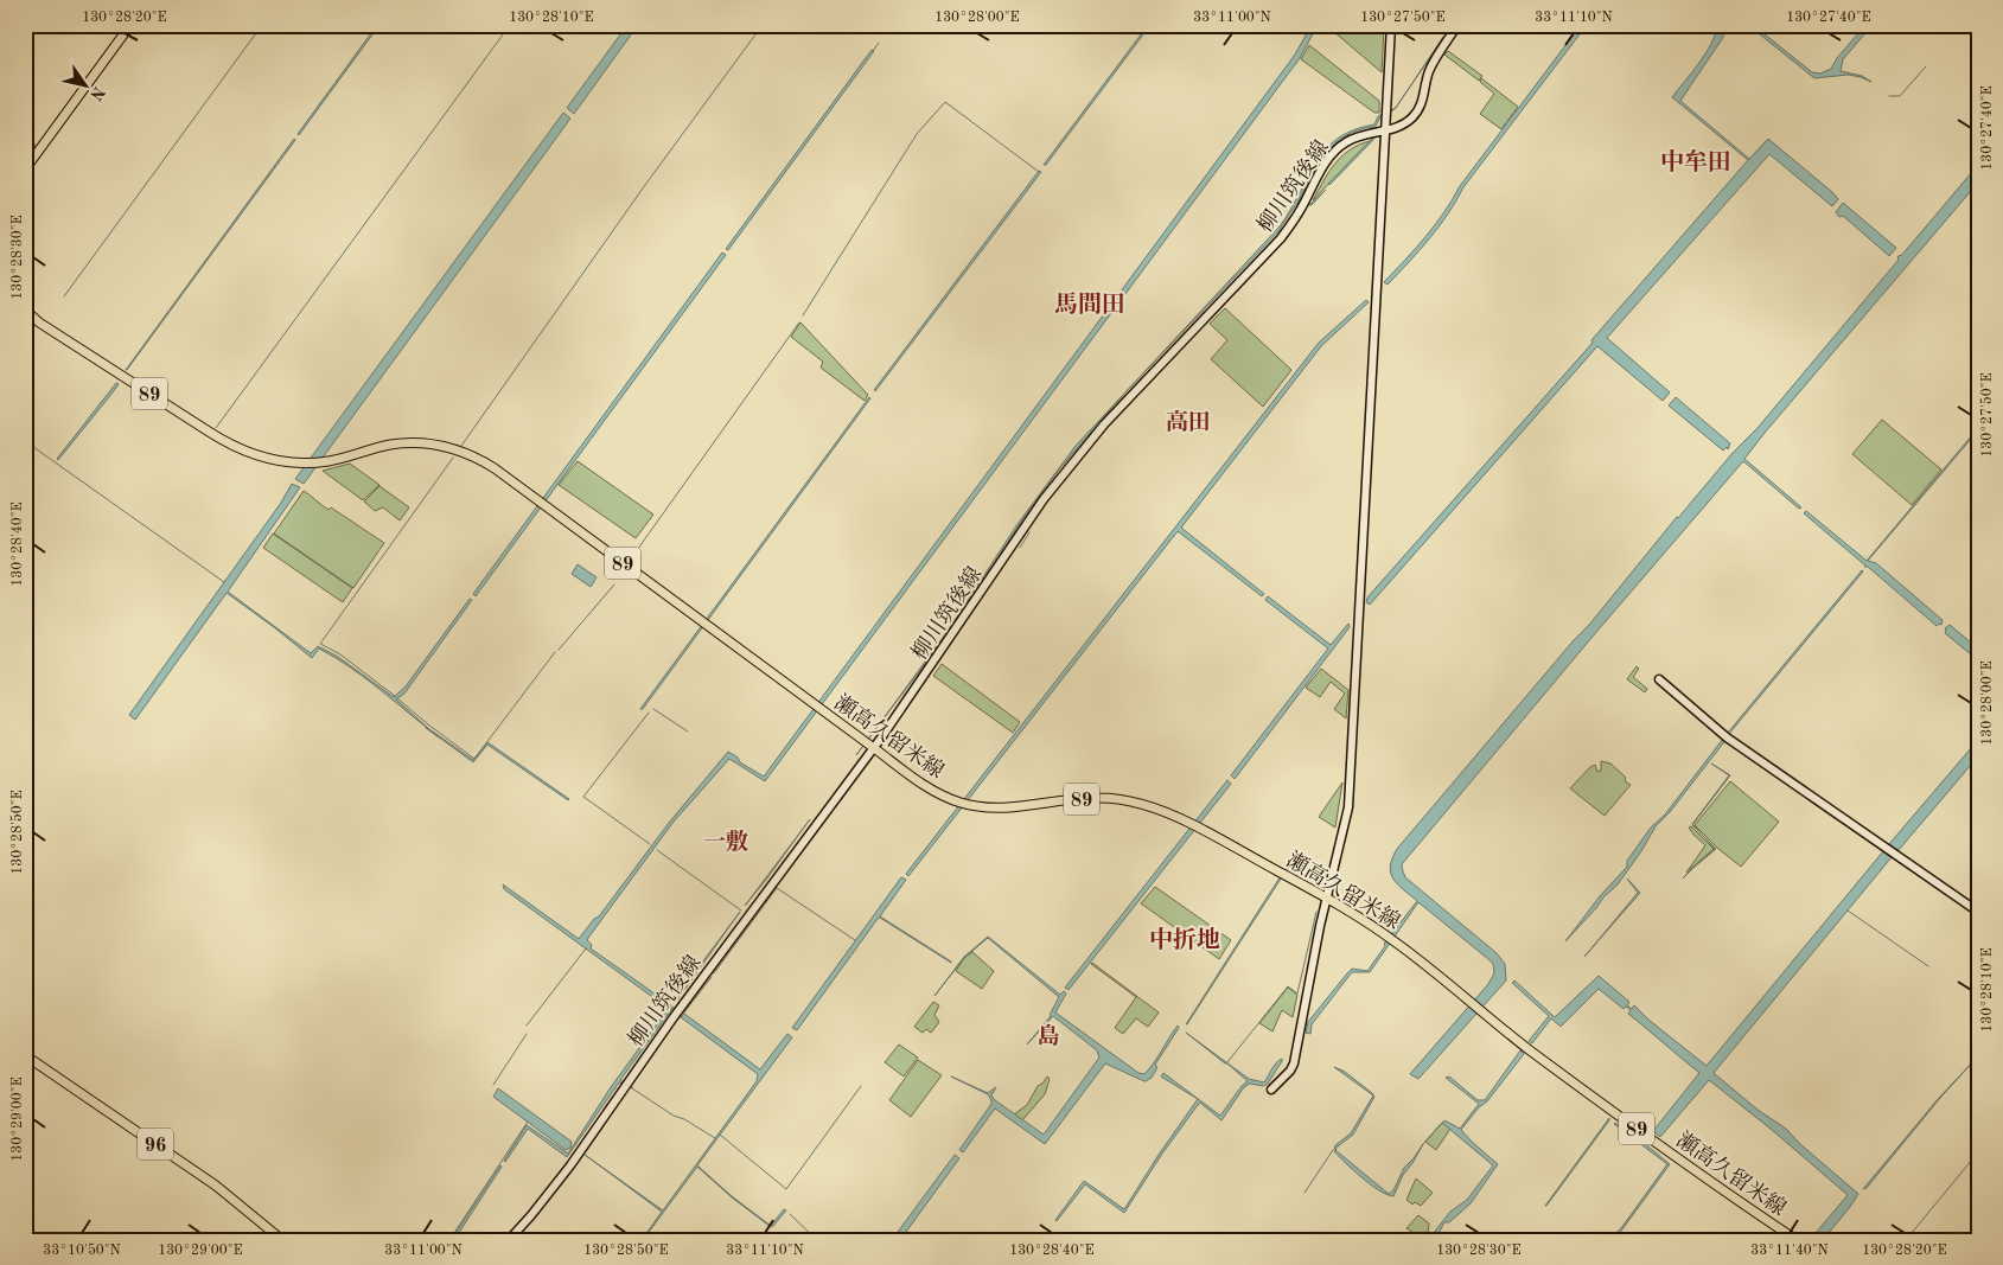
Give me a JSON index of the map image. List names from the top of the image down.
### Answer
{
  "streets": {
    "main road": [
      "柳川筑後線",
      "89",
      "瀬高久留米線",
      "96"
    ]
  },
  "crossings": [
    ["柳川筑後線", "瀬高久留米線"]
  ],
  "districts": [
    "中牟田",
    "馬間田",
    "高田",
    "一敷",
    "中折地",
    "島"
  ],
  "north": "bottom right",
  "coordinates": [
    "130°28'20\"E",
    "130°28'10\"E",
    "130°28'00\"E",
    "33°11'00\"N",
    "130°27'50\"E",
    "33°11'10\"N",
    "130°27'40\"E",
    "130°28'30\"E",
    "130°28'40\"E",
    "130°28'50\"E",
    "130°29'00\"E",
    "33°10'50\"N",
    "33°11'40\"N"
  ]
}
